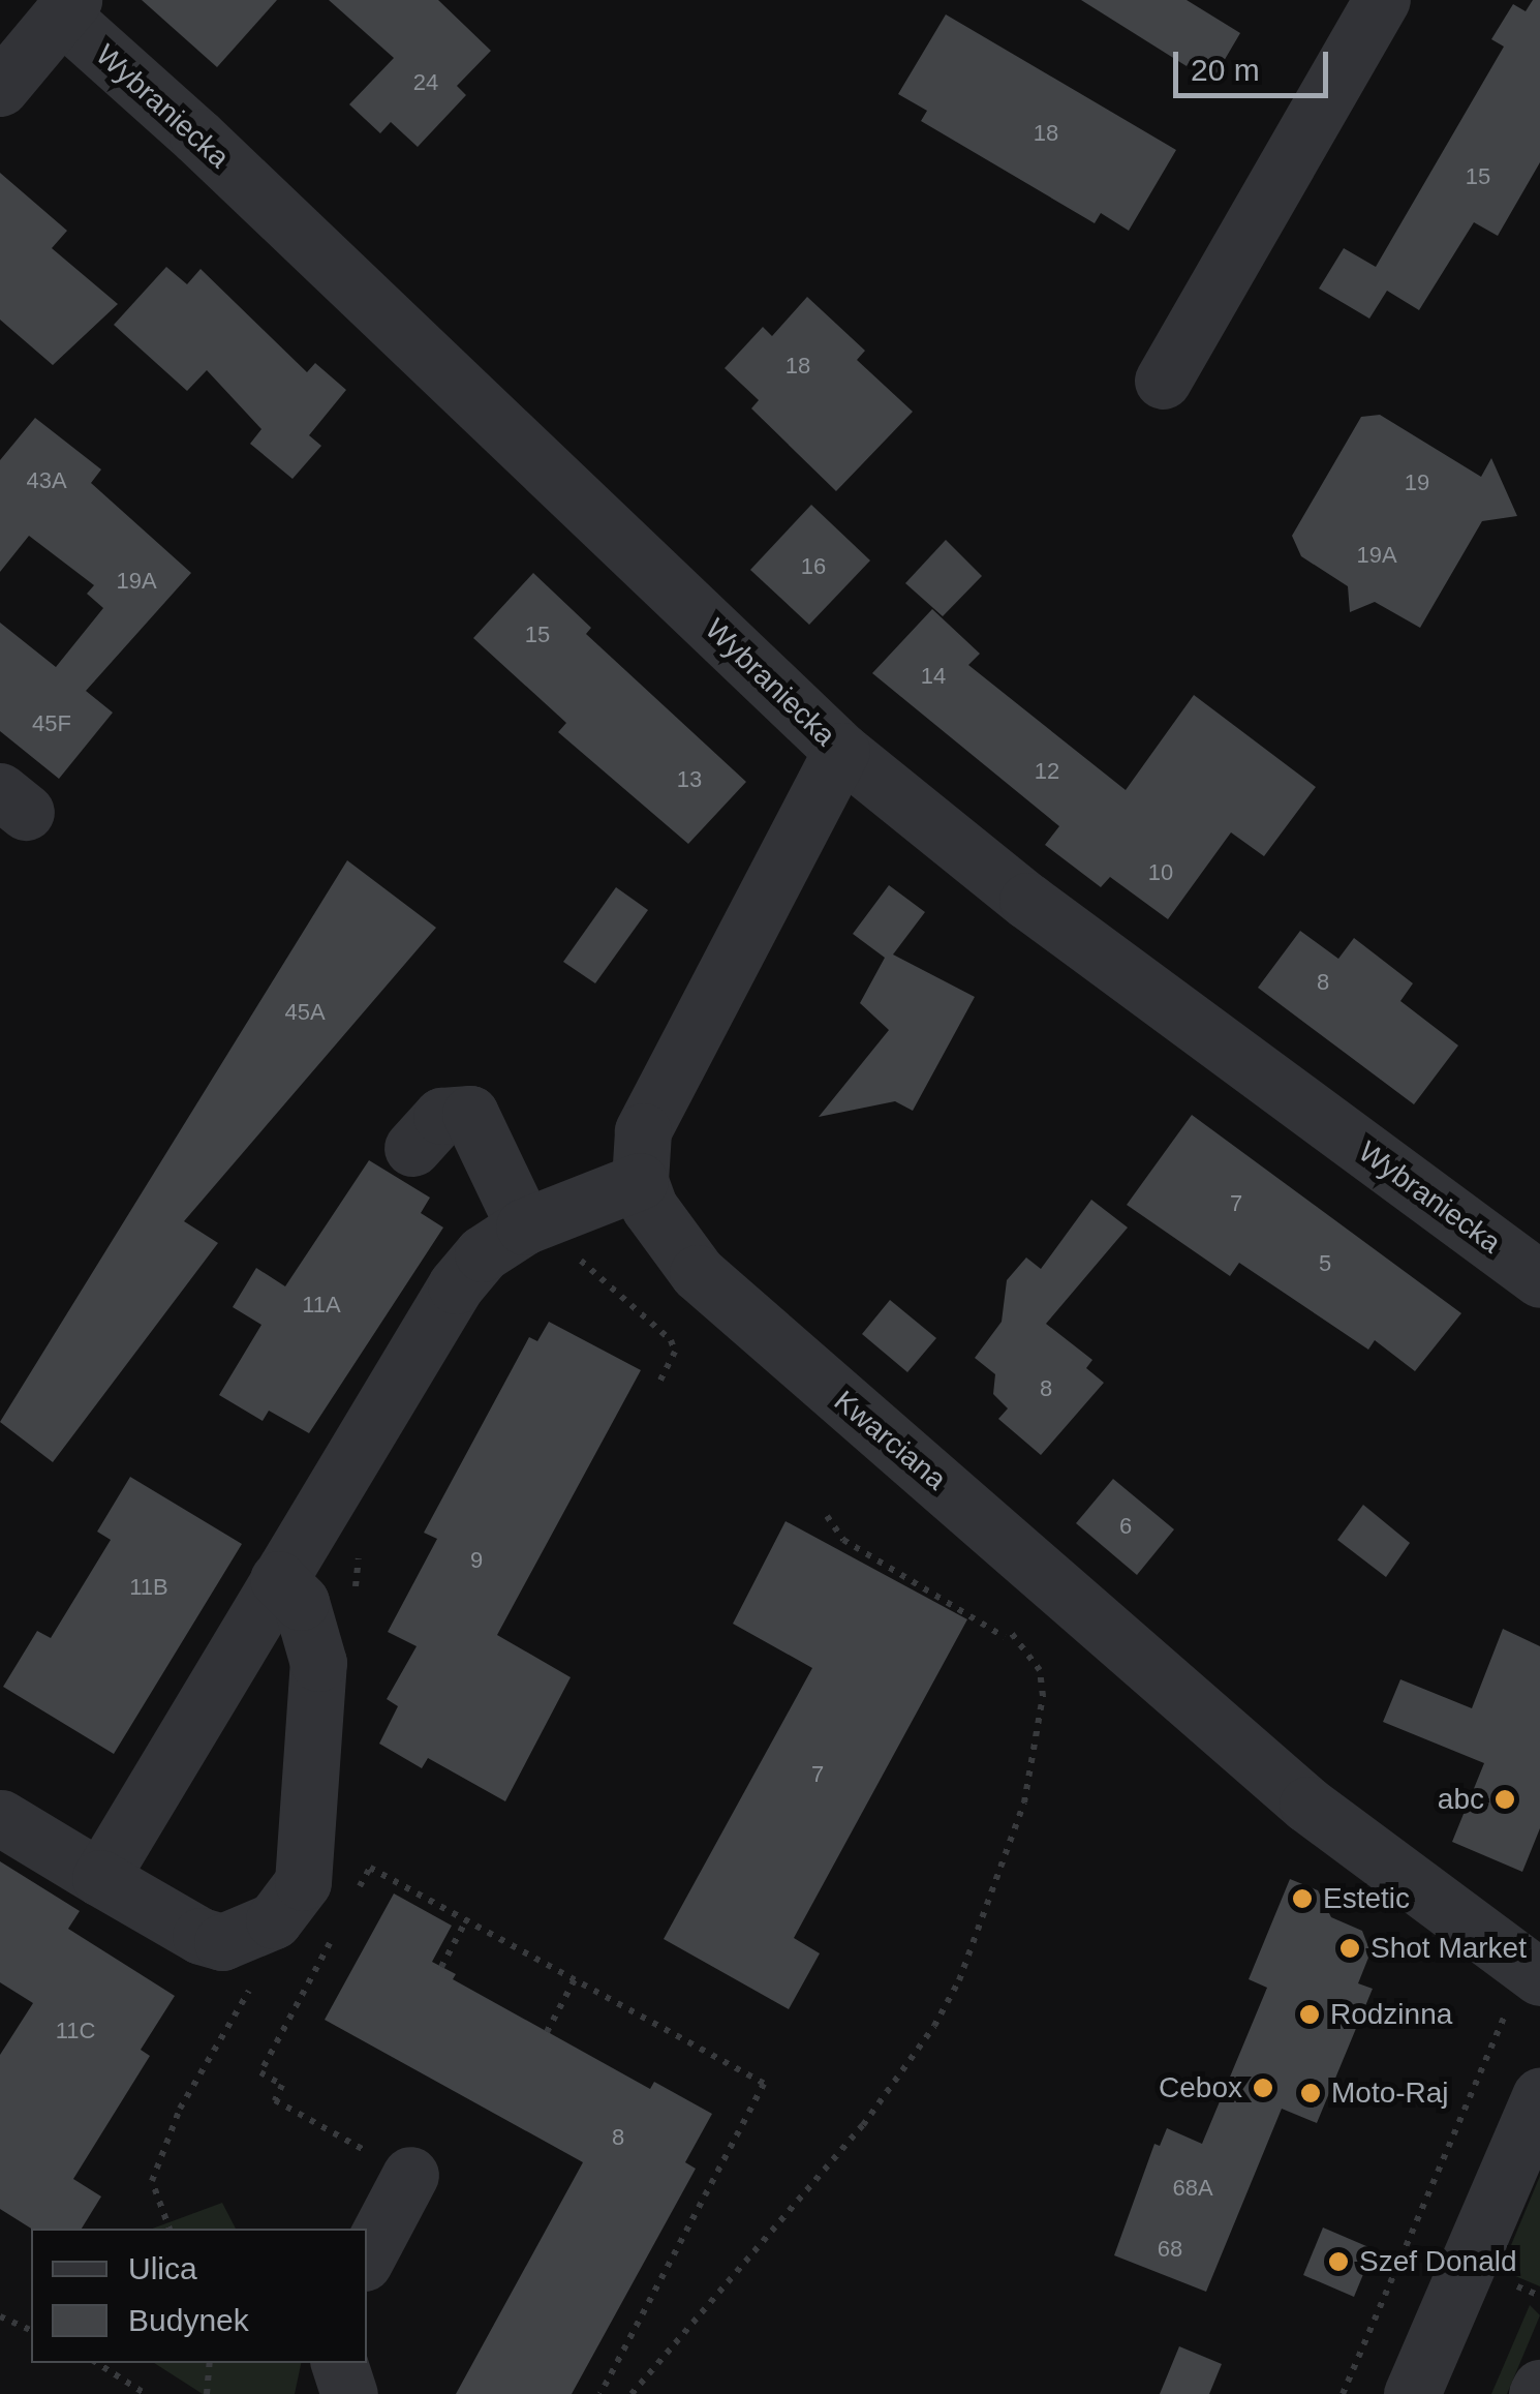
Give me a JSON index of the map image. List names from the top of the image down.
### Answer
{
  "streets": {
    "street": ["Wybraniecka", "Kwarciana"]
  },
  "places": [
    "abc",
    "Estetic",
    "Shot Market",
    "Rodzinna",
    "Cebox",
    "Moto-Raj",
    "Szef Donald"
  ],
  "house_numbers": [
    "24",
    "18",
    "15",
    "18",
    "43A",
    "19",
    "19A",
    "16",
    "19A",
    "15",
    "14",
    "45F",
    "12",
    "13",
    "10",
    "8",
    "45A",
    "7",
    "5",
    "11A",
    "8",
    "6",
    "9",
    "11B",
    "7",
    "11C",
    "8",
    "68A",
    "68"
  ],
  "legend": ["Ulica", "Budynek"],
  "scale_bar": "20 m"
}
